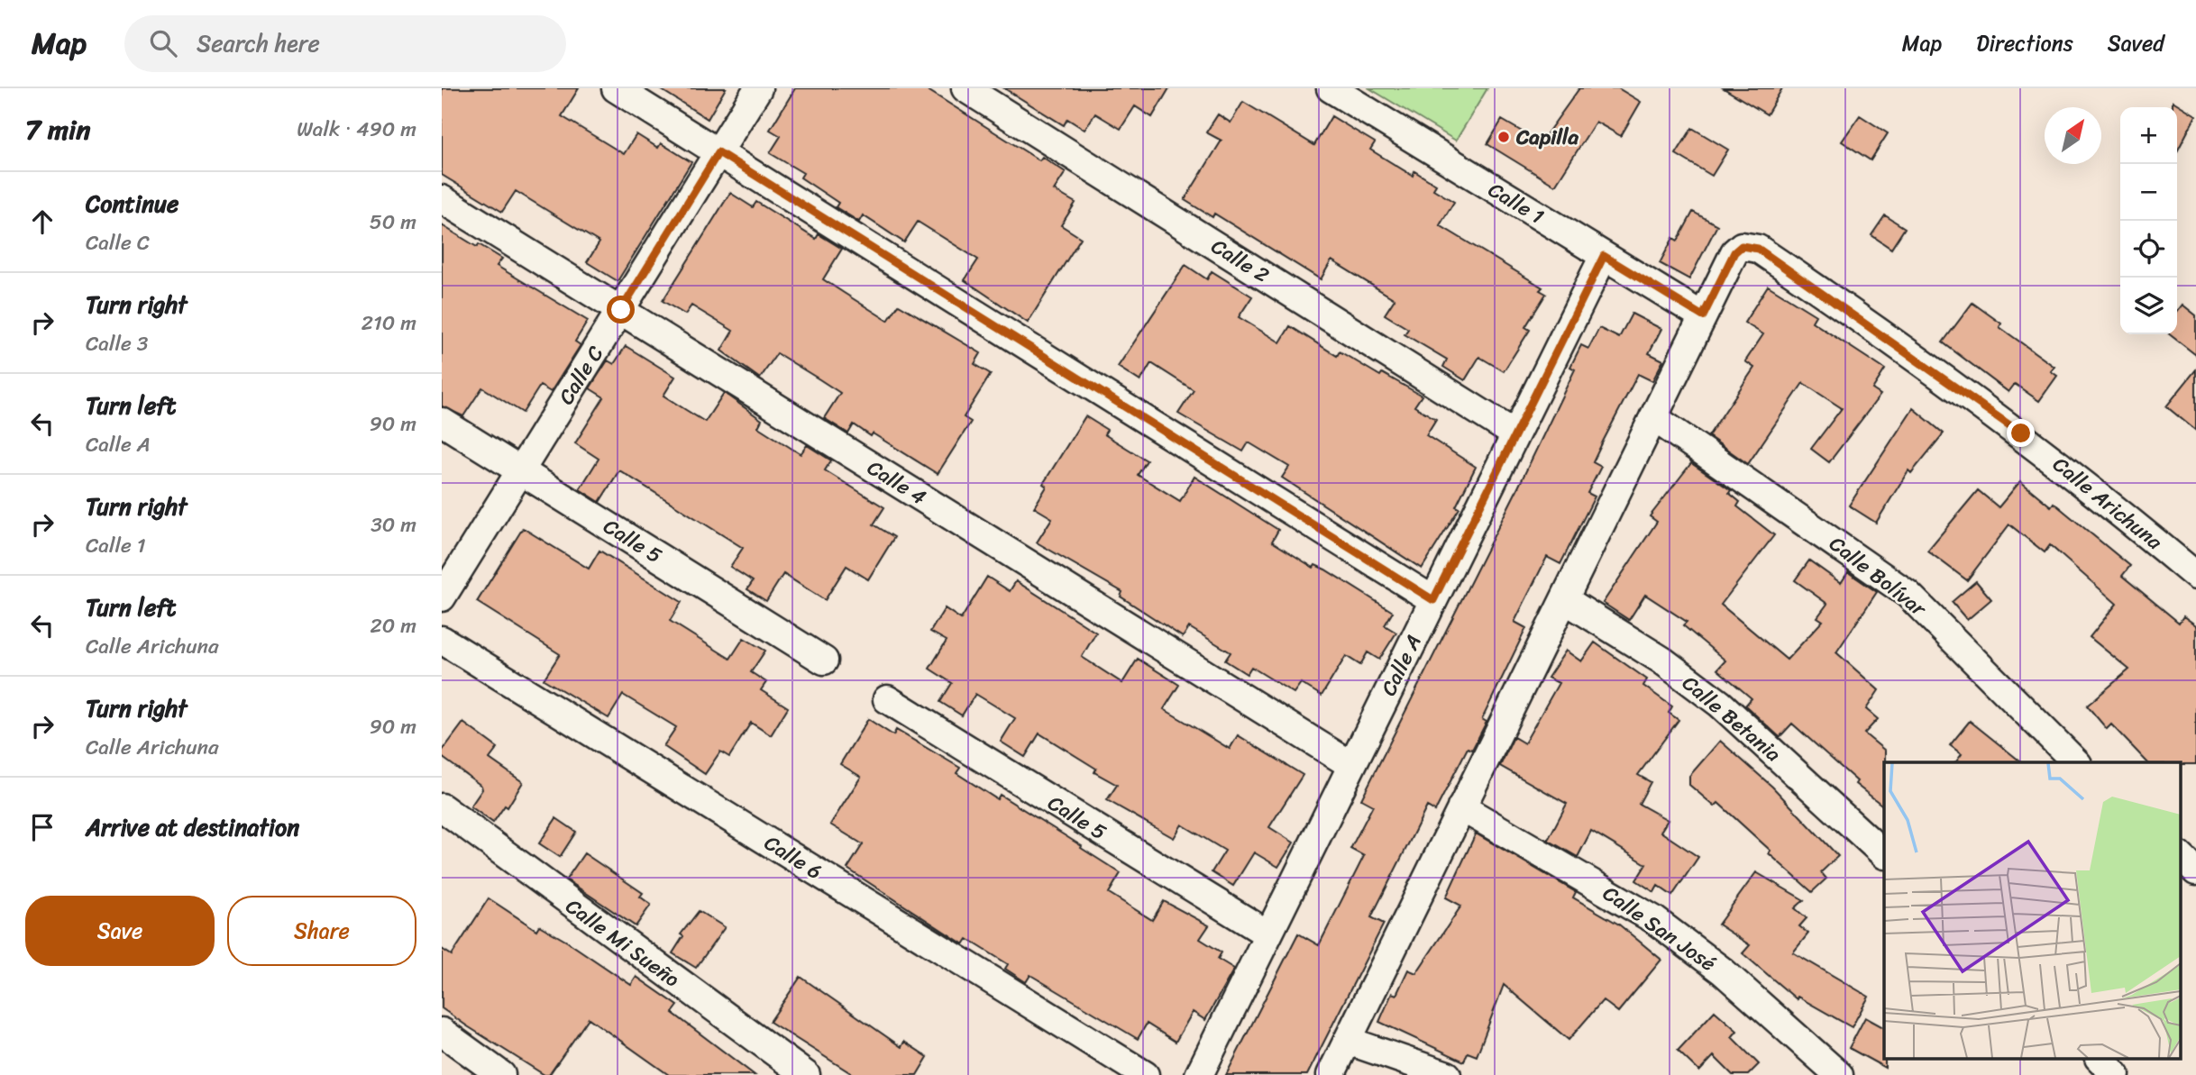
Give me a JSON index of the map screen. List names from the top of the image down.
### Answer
{
  "streets": {
    "street": [
      "Calle 1",
      "Calle 2",
      "Calle C",
      "Calle 4",
      "Calle Arichuna",
      "Calle 5",
      "Calle Bolívar",
      "Calle A",
      "Calle Betania",
      "Calle 6",
      "Calle San José",
      "Calle Mi Sueño"
    ]
  },
  "crossings": [
    ["Calle 1", "Calle Arichuna"],
    ["Calle 1", "Calle A"],
    ["Calle 2", "Calle A"],
    ["Calle C", "Calle 4"],
    ["Calle C", "Calle 5"],
    ["Calle 4", "Calle A"],
    ["Calle 5", "Calle A"]
  ],
  "places": ["Capilla"],
  "north": "top right",
  "page": {
    "header": "Map",
    "search": "Search here",
    "nav": ["Map", "Directions", "Saved"],
    "heading": ["7 min", "Walk · 490 m"],
    "map_buttons": ["+", "−"],
    "list": [
      ["Continue", "Calle C", "50 m"],
      ["Turn right", "Calle 3", "210 m"],
      ["Turn left", "Calle A", "90 m"],
      ["Turn right", "Calle 1", "30 m"],
      ["Turn left", "Calle Arichuna", "20 m"],
      ["Turn right", "Calle Arichuna", "90 m"],
      "Arrive at destination"
    ],
    "buttons": ["Save", "Share"]
  }
}
